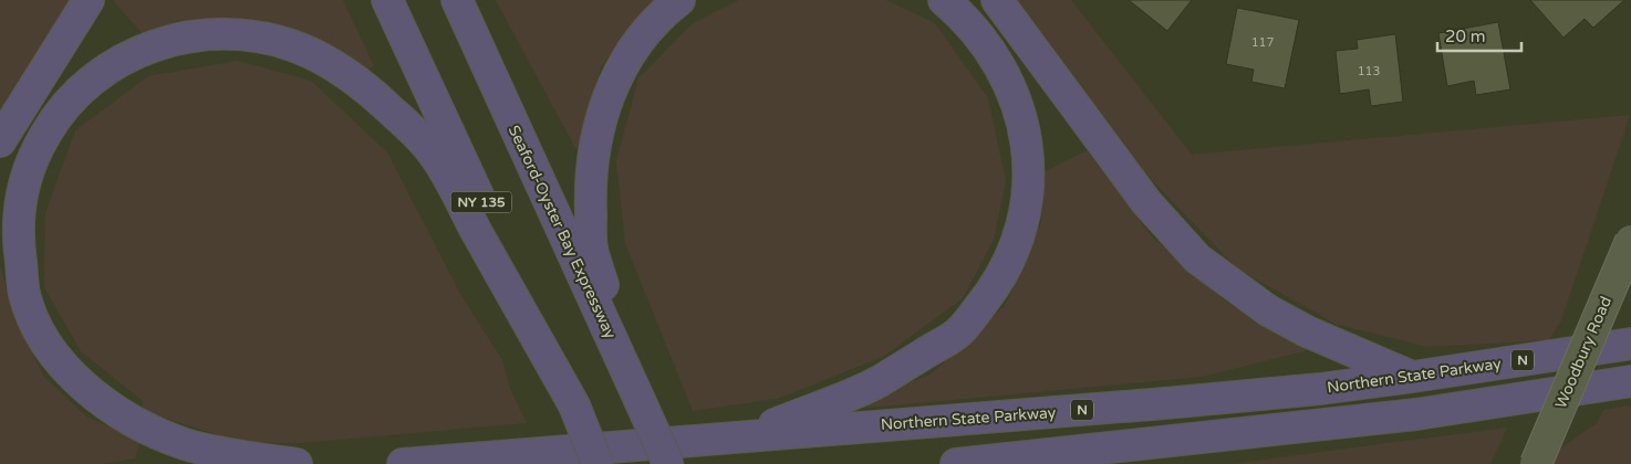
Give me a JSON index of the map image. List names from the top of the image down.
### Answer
{
  "streets": {
    "highway": [
      "NY 135",
      "Seaford-Oyster Bay Expressway",
      "N",
      "Northern State Parkway"
    ],
    "main road": ["Woodbury Road"]
  },
  "house_numbers": ["117", "113"],
  "scale_bar": "20 m"
}
